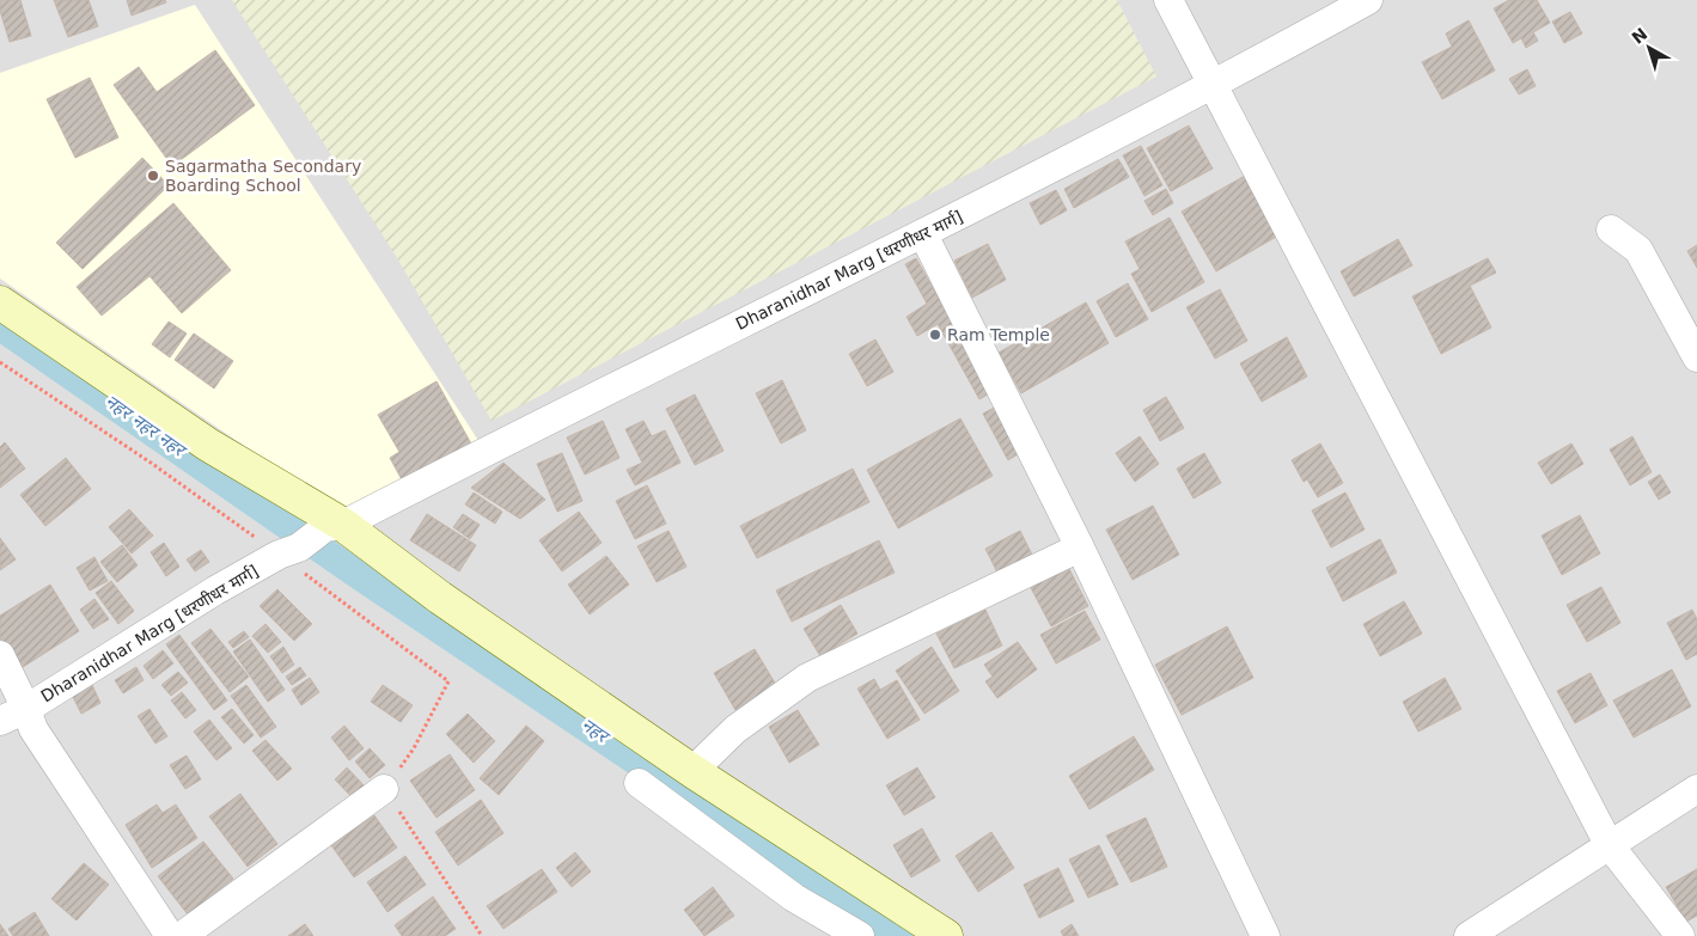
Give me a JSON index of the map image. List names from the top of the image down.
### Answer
{
  "streets": {
    "street": ["Dharanidhar Marg [धरणीधर मार्ग]"]
  },
  "water": ["नहर नहर नहर", "नहर"],
  "places": ["Sagarmatha Secondary Boarding School", "Ram Temple"],
  "north": "top left"
}
